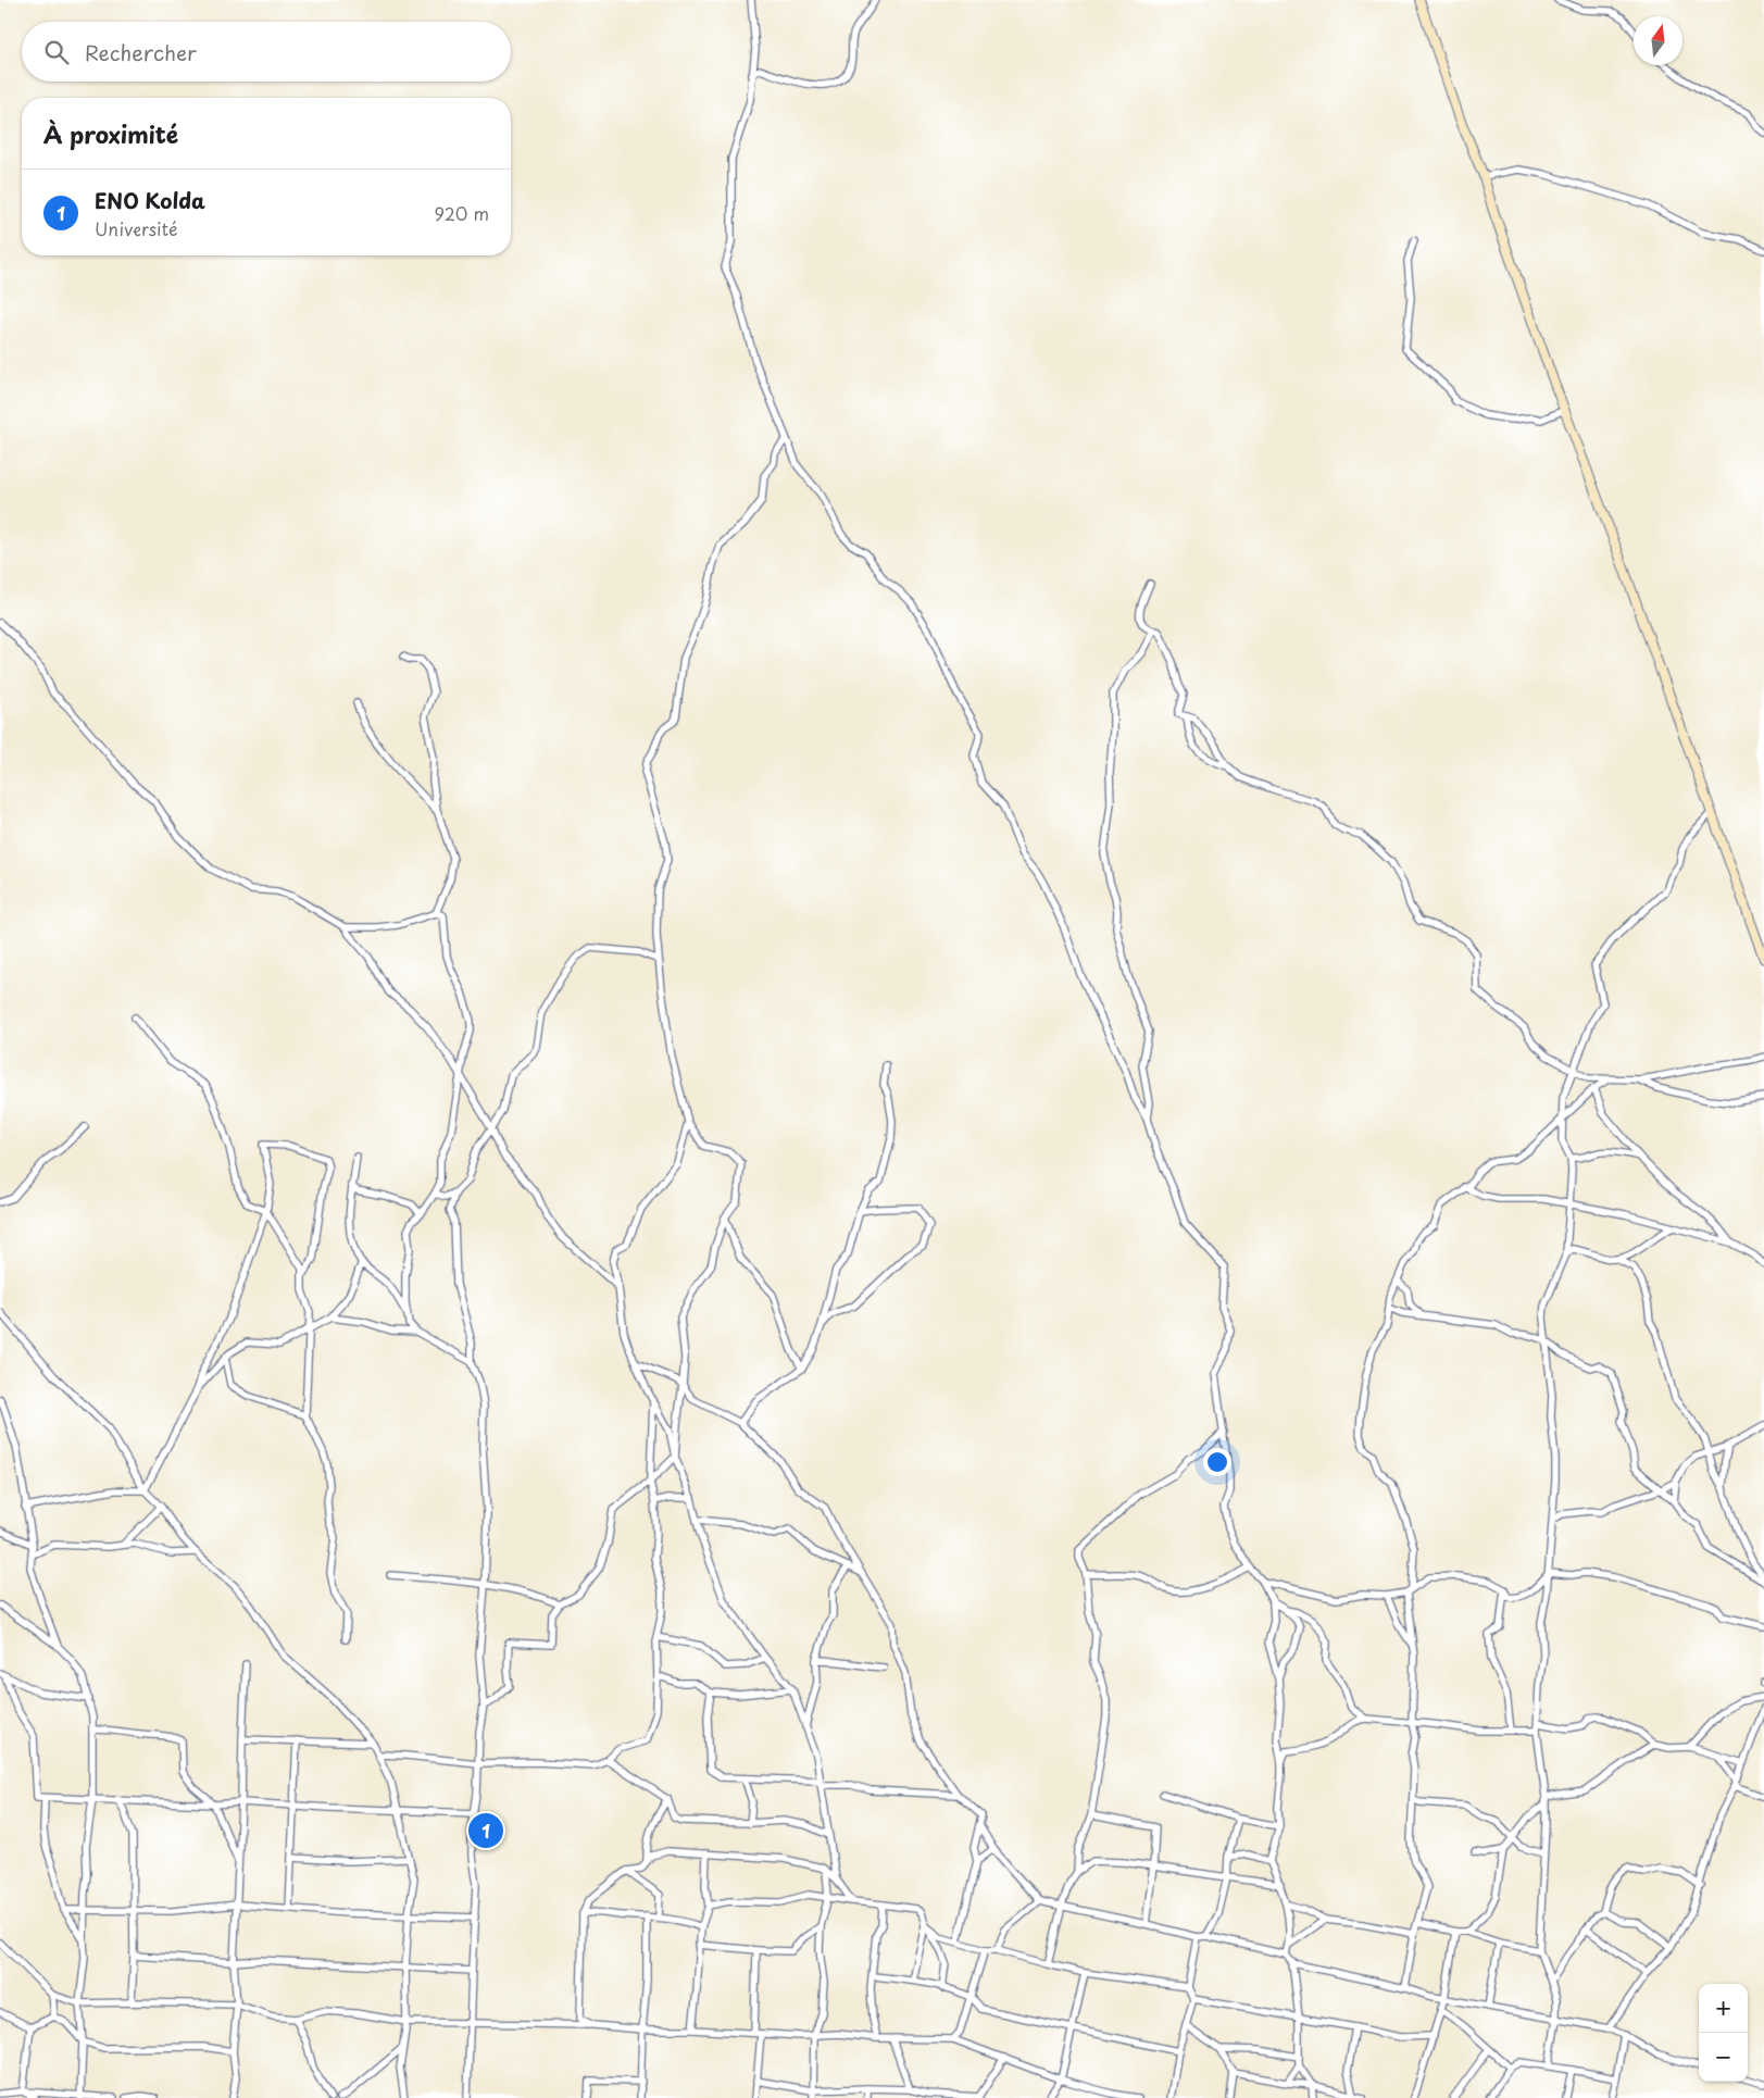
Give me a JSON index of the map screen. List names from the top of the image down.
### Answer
{
  "north": "top",
  "page": {
    "search": "Rechercher",
    "heading": "À proximité",
    "list": [
      {
        "mark": "1",
        "name": "ENO Kolda",
        "note": "Université",
        "value": "920 m"
      }
    ],
    "pins": "1",
    "map_buttons": ["+", "−"]
  }
}
